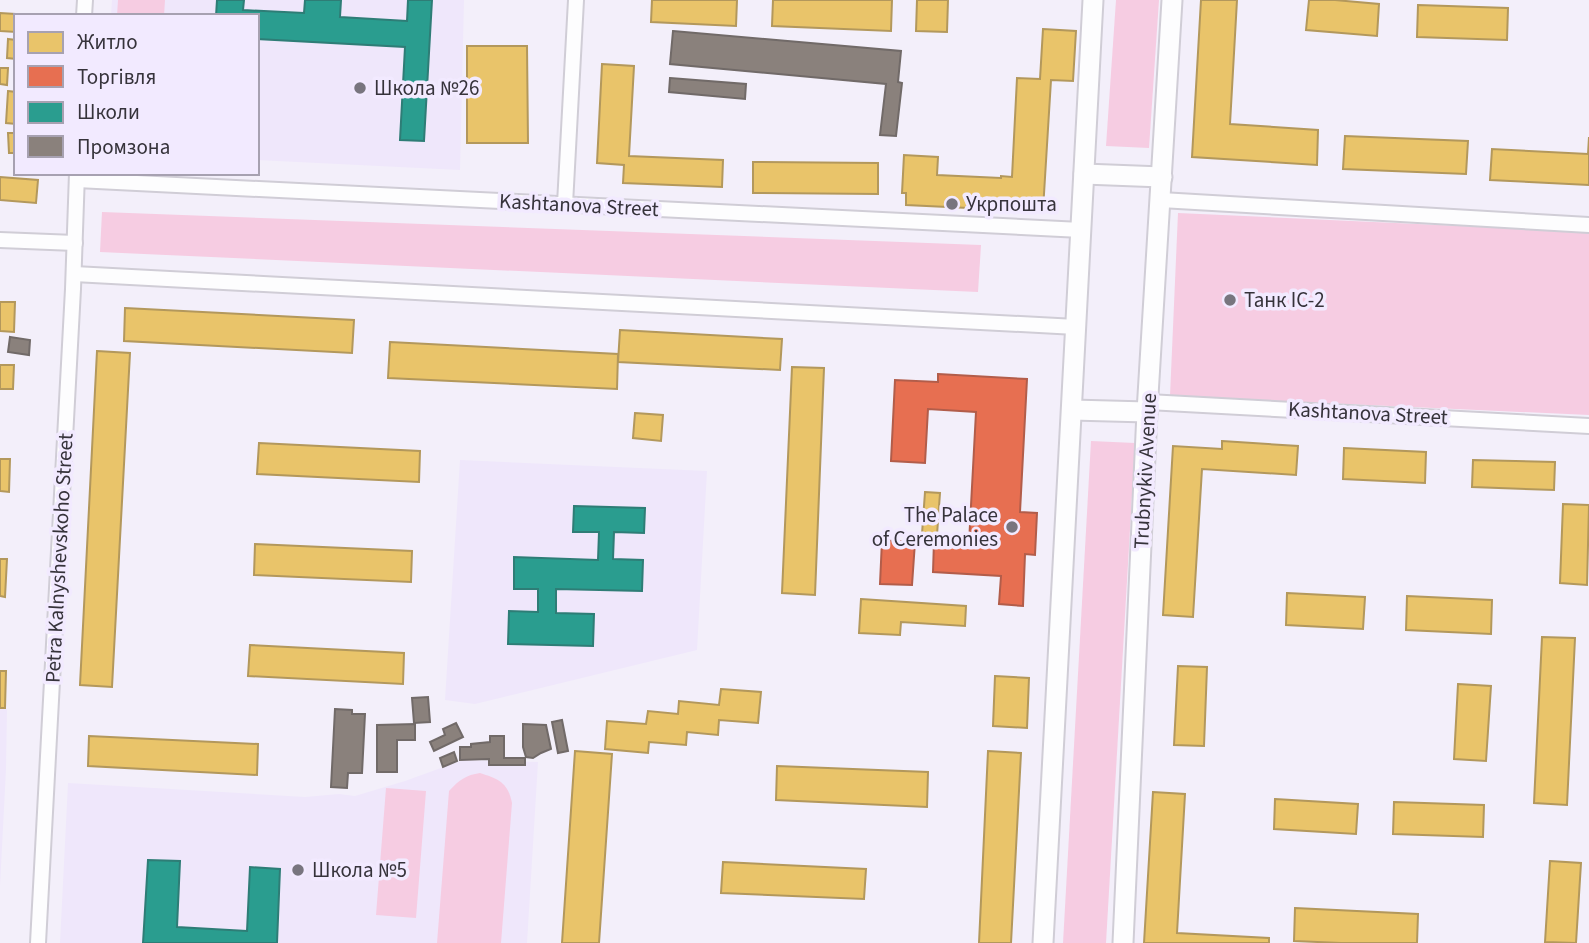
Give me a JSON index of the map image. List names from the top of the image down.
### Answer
{
  "streets": {
    "main road": ["Trubnykiv Avenue"],
    "street": ["Kashtanova Street", "Petra Kalnyshevskoho Street"]
  },
  "crossings": [
    ["Kashtanova Street", "Trubnykiv Avenue"],
    ["Kashtanova Street", "Petra Kalnyshevskoho Street"]
  ],
  "places": [
    "Школа №26",
    "Укрпошта",
    "Танк ІС-2",
    "The Palace of Ceremonies",
    "Школа №5"
  ],
  "legend": [
    "Житло",
    "Торгівля",
    "Школи",
    "Промзона"
  ]
}
